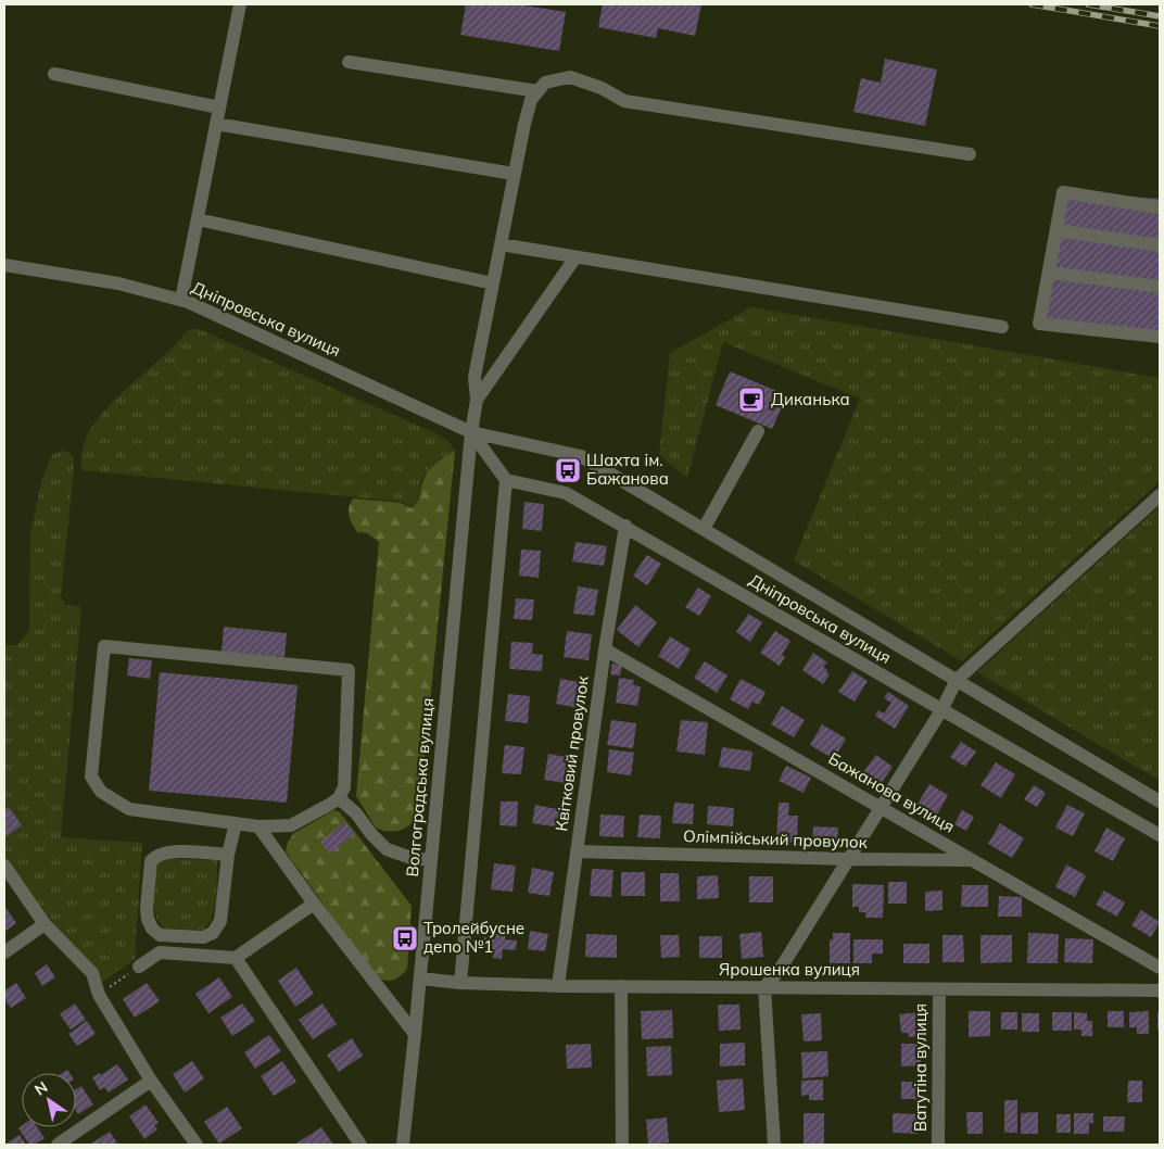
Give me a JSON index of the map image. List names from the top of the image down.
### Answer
{
  "streets": {
    "street": [
      "Дніпровська вулиця",
      "Квітковий провулок",
      "Волгоградська вулиця",
      "Бажанова вулиця",
      "Олімпійський провулок",
      "Ярошенка вулиця",
      "Ватутіна вулиця"
    ]
  },
  "crossings": [
    ["Дніпровська вулиця", "Квітковий провулок"],
    ["Дніпровська вулиця", "Волгоградська вулиця"],
    ["Квітковий провулок", "Бажанова вулиця"],
    ["Квітковий провулок", "Олімпійський провулок"],
    ["Квітковий провулок", "Ярошенка вулиця"],
    ["Волгоградська вулиця", "Ярошенка вулиця"],
    ["Бажанова вулиця", "Олімпійський провулок"],
    ["Ярошенка вулиця", "Ватутіна вулиця"]
  ],
  "places": {
    "cafe": ["Диканька"],
    "bus stop": ["Шахта ім. Бажанова", "Тролейбусне депо №1"]
  },
  "north": "top left"
}
